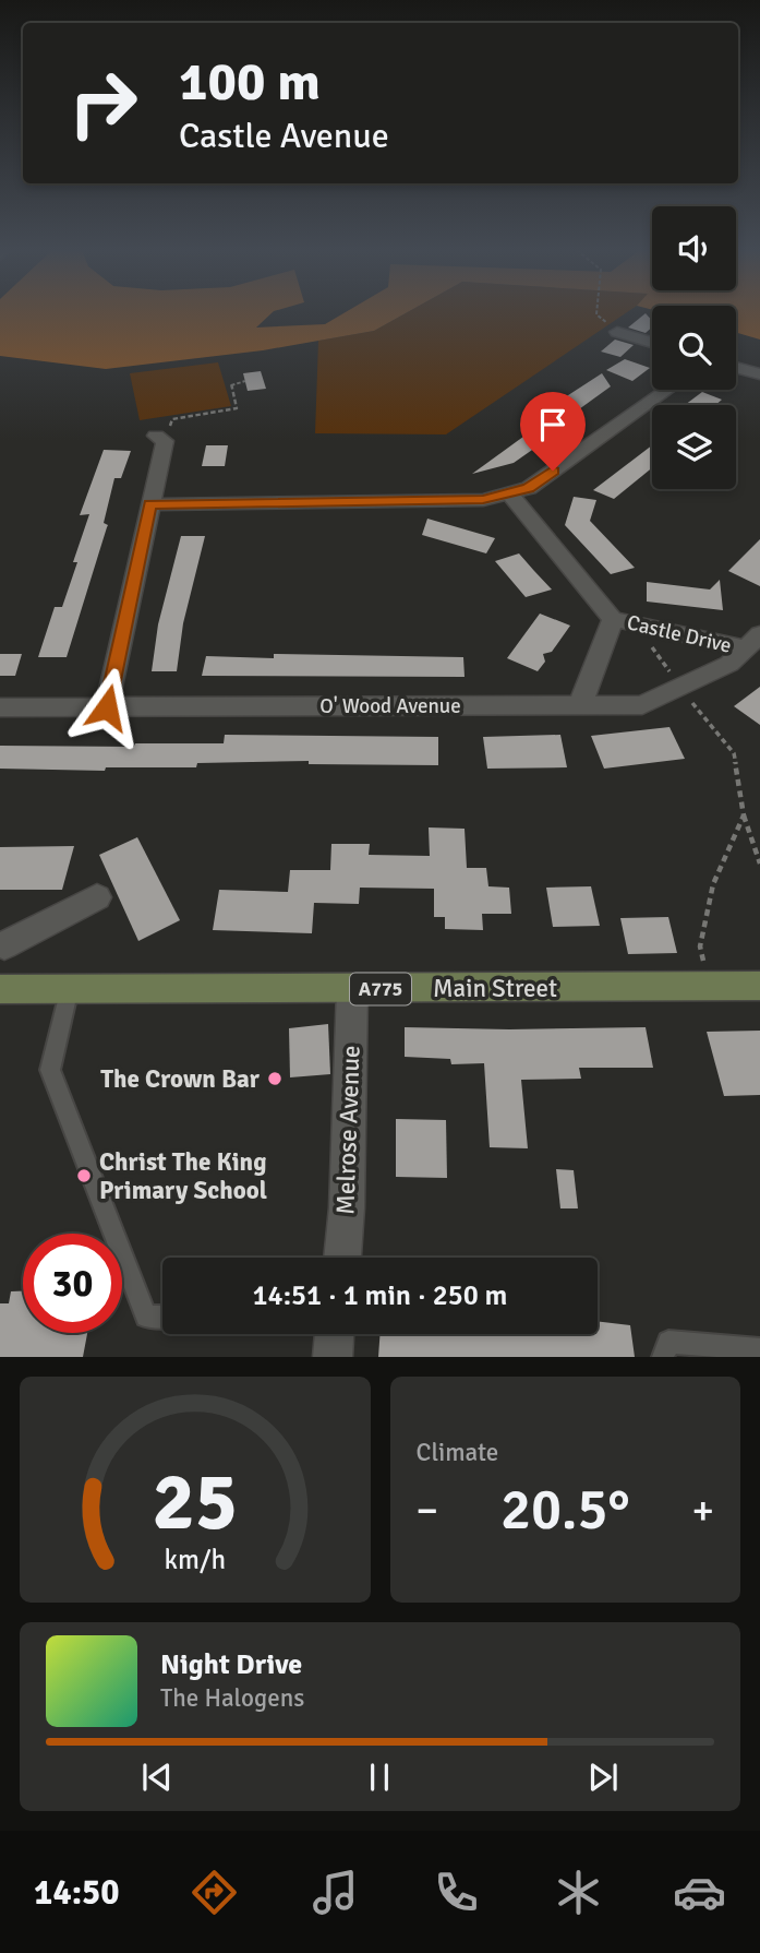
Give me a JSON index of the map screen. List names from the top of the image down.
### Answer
{
  "streets": {
    "main road": ["Main Street", "A775"],
    "street": ["Castle Drive", "O' Wood Avenue", "Melrose Avenue"]
  },
  "crossings": [
    ["Castle Drive", "O' Wood Avenue"],
    ["Main Street", "Melrose Avenue"]
  ],
  "places": ["The Crown Bar", "Christ The King Primary School"],
  "page": {
    "turn": ["100 m", "Castle Avenue"],
    "limit": "30",
    "trip": "14:51 · 1 min · 250 m",
    "tile": "Climate",
    "heat": ["−", "20.5°", "+"],
    "song": ["Night Drive", "The Halogens"],
    "tabs": "14:50",
    "gauge": ["25", "km/h"]
  }
}
